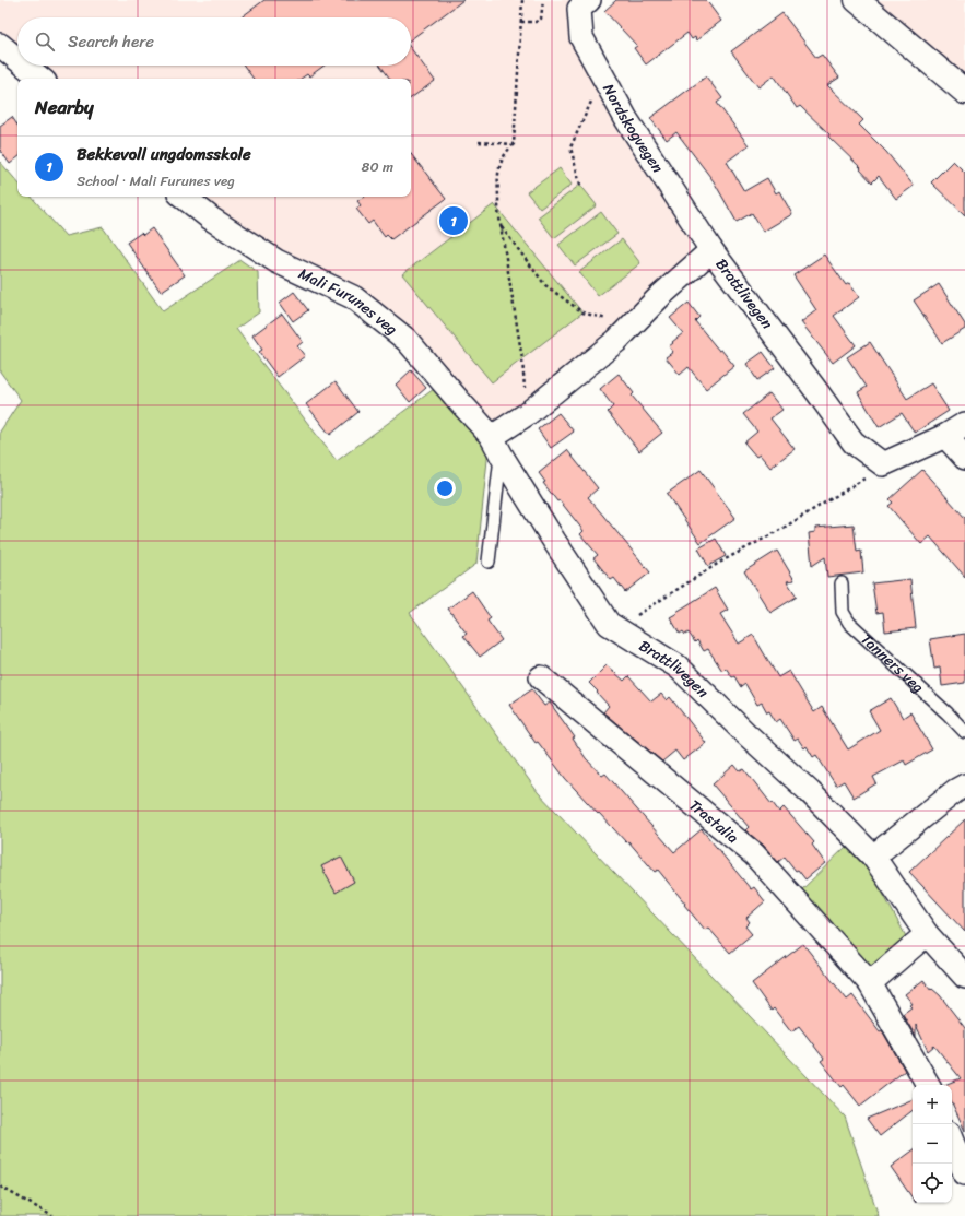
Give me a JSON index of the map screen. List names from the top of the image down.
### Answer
{
  "streets": {
    "street": [
      "Nordskogvegen",
      "Brattlivegen",
      "Mali Furunes veg",
      "Trastalia"
    ],
    "lane": ["Tanners veg"]
  },
  "crossings": [
    ["Nordskogvegen", "Brattlivegen"],
    ["Brattlivegen", "Mali Furunes veg"]
  ],
  "page": {
    "search": "Search here",
    "heading": "Nearby",
    "list": [
      {
        "mark": "1",
        "name": "Bekkevoll ungdomsskole",
        "note": "School · Mali Furunes veg",
        "value": "80 m"
      }
    ],
    "pins": "1",
    "map_buttons": ["+", "−"]
  }
}
